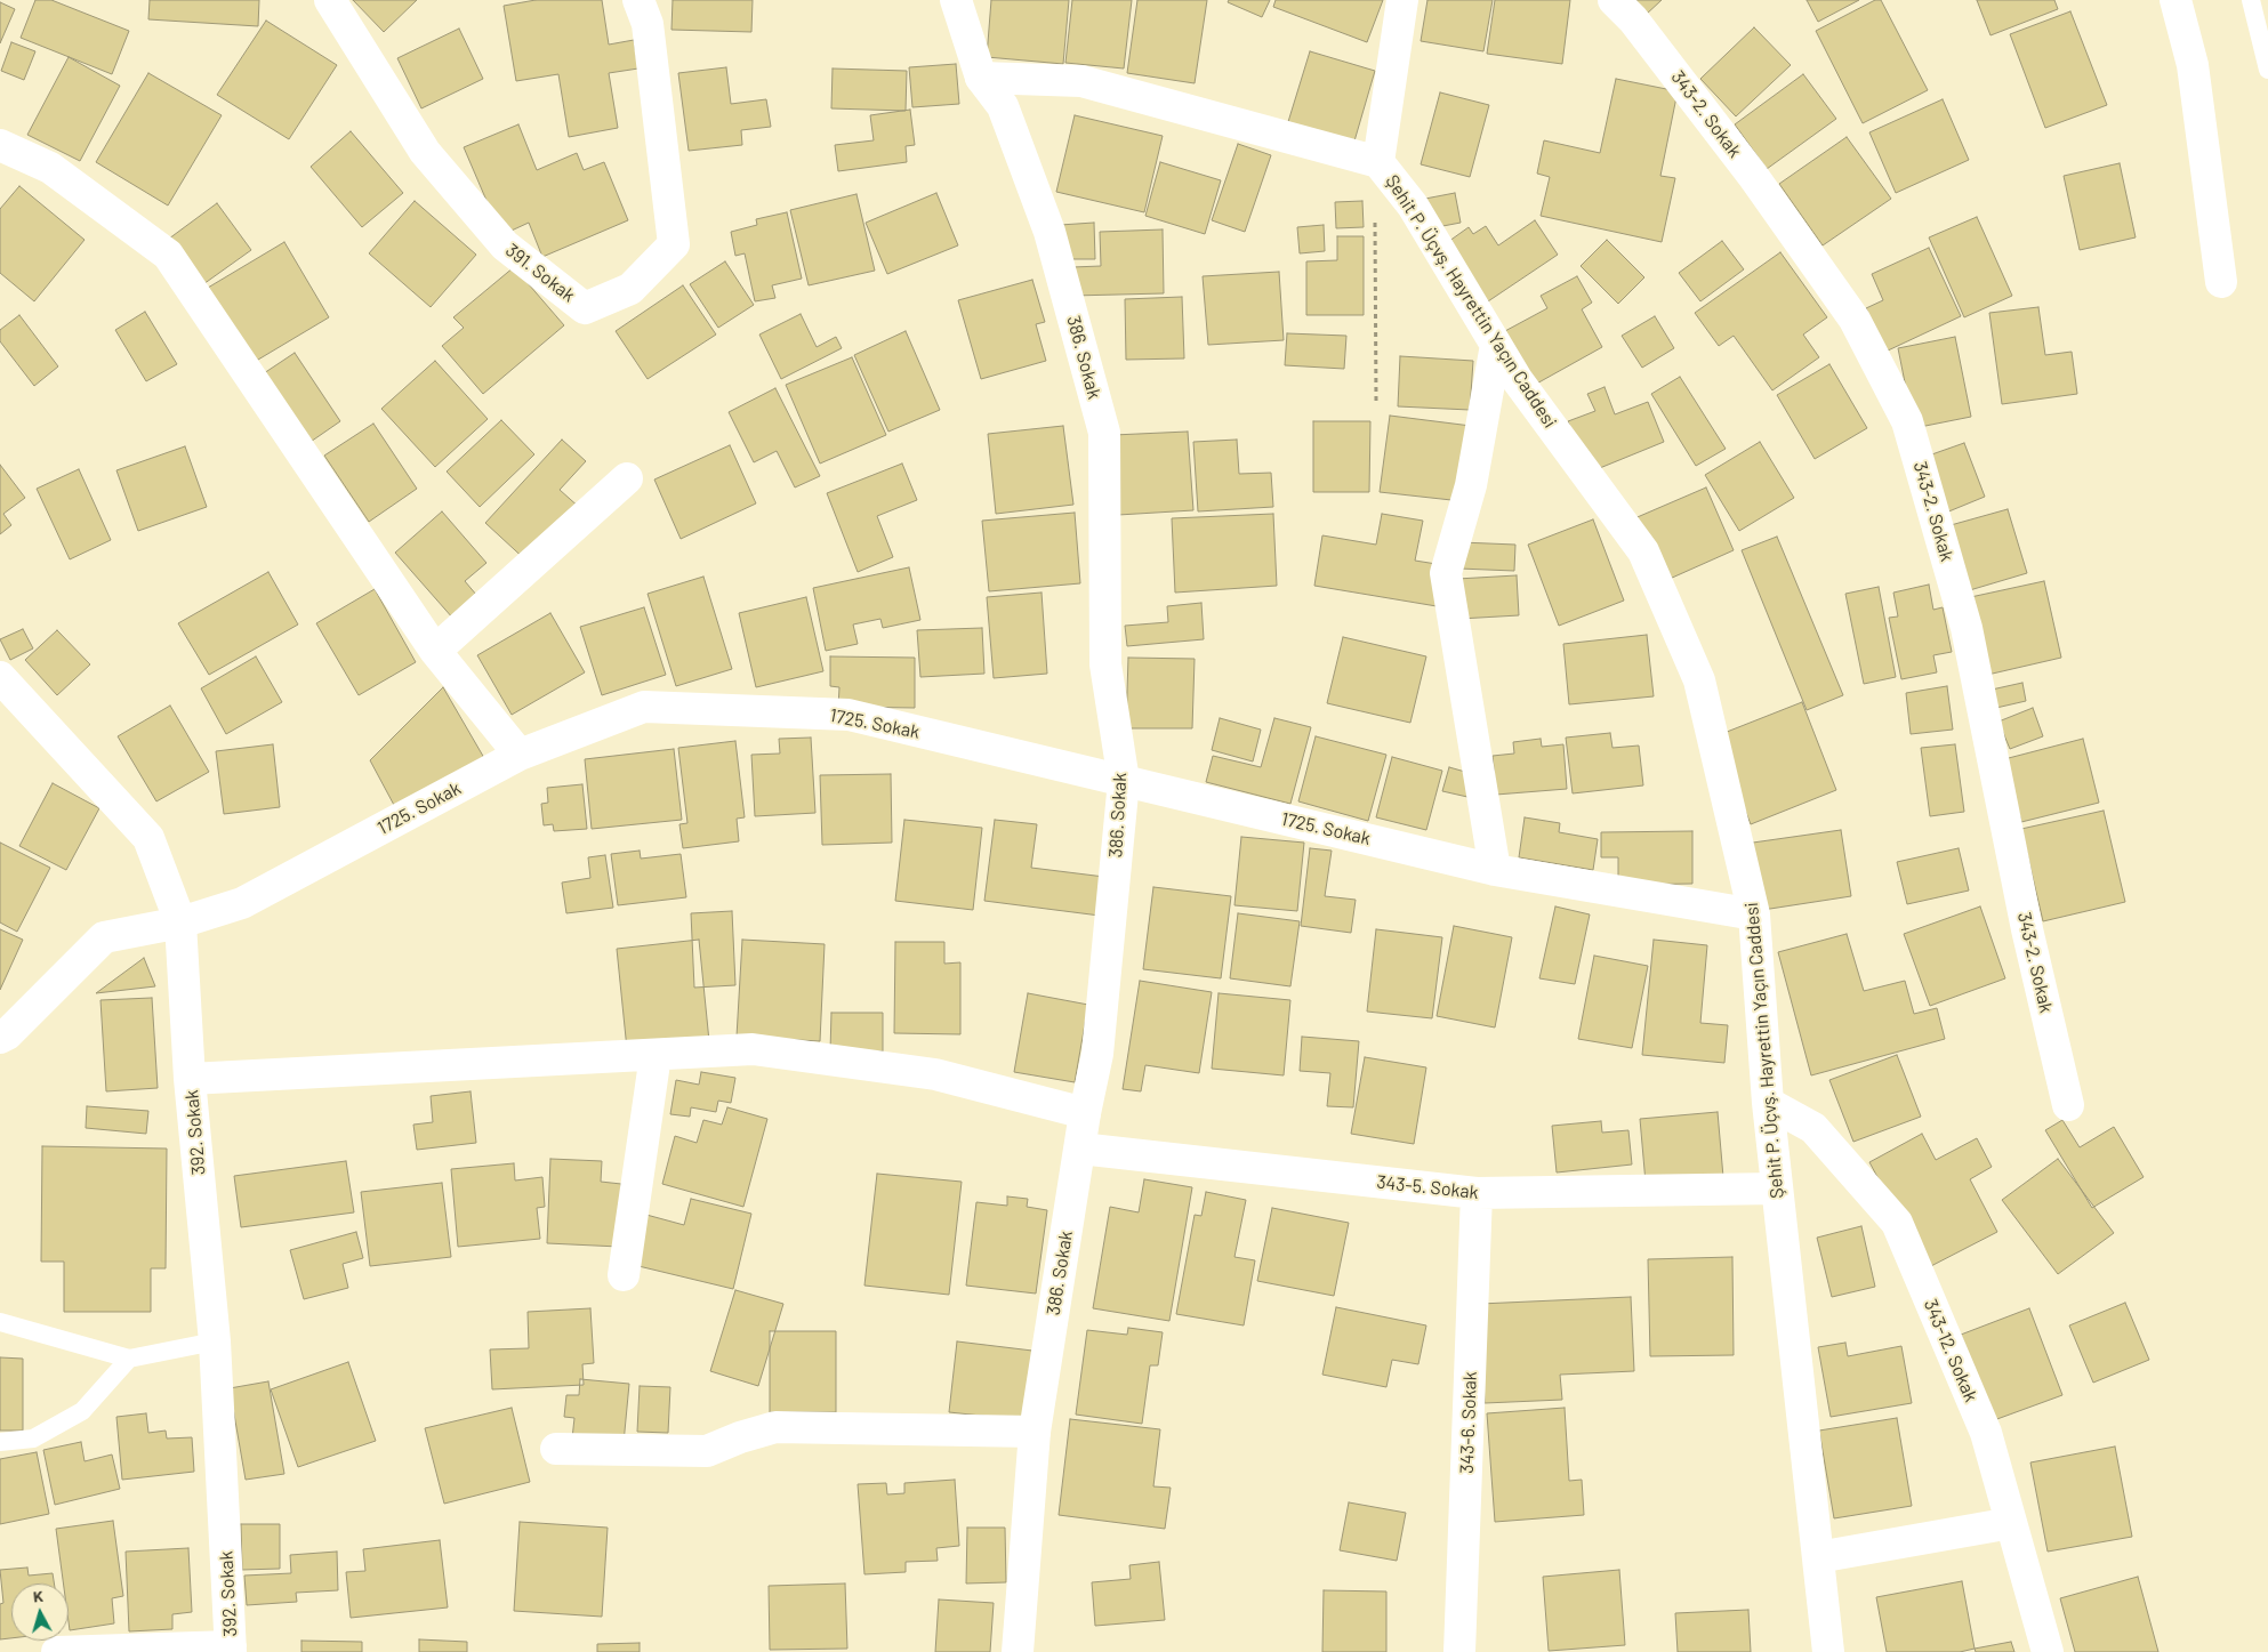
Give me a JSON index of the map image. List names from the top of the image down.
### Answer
{
  "streets": {
    "street": [
      "343-2. Sokak",
      "391. Sokak",
      "Şehit P. Üçvş. Hayrettin Yaçın Caddesi",
      "386. Sokak",
      "1725. Sokak",
      "392. Sokak",
      "343-5. Sokak",
      "343-12. Sokak",
      "343-6. Sokak"
    ]
  },
  "crossings": [
    ["Şehit P. Üçvş. Hayrettin Yaçın Caddesi", "1725. Sokak"],
    ["Şehit P. Üçvş. Hayrettin Yaçın Caddesi", "343-5. Sokak"],
    ["Şehit P. Üçvş. Hayrettin Yaçın Caddesi", "343-12. Sokak"],
    ["386. Sokak", "1725. Sokak"],
    ["386. Sokak", "343-5. Sokak"],
    ["1725. Sokak", "392. Sokak"],
    ["343-5. Sokak", "343-6. Sokak"]
  ],
  "north": "top"
}
